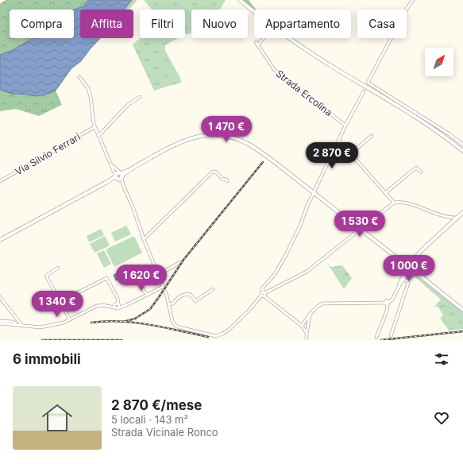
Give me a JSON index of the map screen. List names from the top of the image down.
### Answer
{
  "streets": {
    "street": ["Strada Ercolina", "Via Silvio Ferrari"]
  },
  "north": "top right",
  "page": {
    "chip": [
      "Compra",
      "Affitta",
      "Filtri",
      "Nuovo",
      "Appartamento",
      "Casa"
    ],
    "price": [
      "1 470 €",
      "2 870 €",
      "1 530 €",
      "1 000 €",
      "1 620 €",
      "1 340 €"
    ],
    "heading": "6 immobili",
    "list": [
      {
        "name": "2 870 €/mese",
        "note": "5 locali · 143 m² · Strada Vicinale Ronco"
      }
    ]
  }
}
